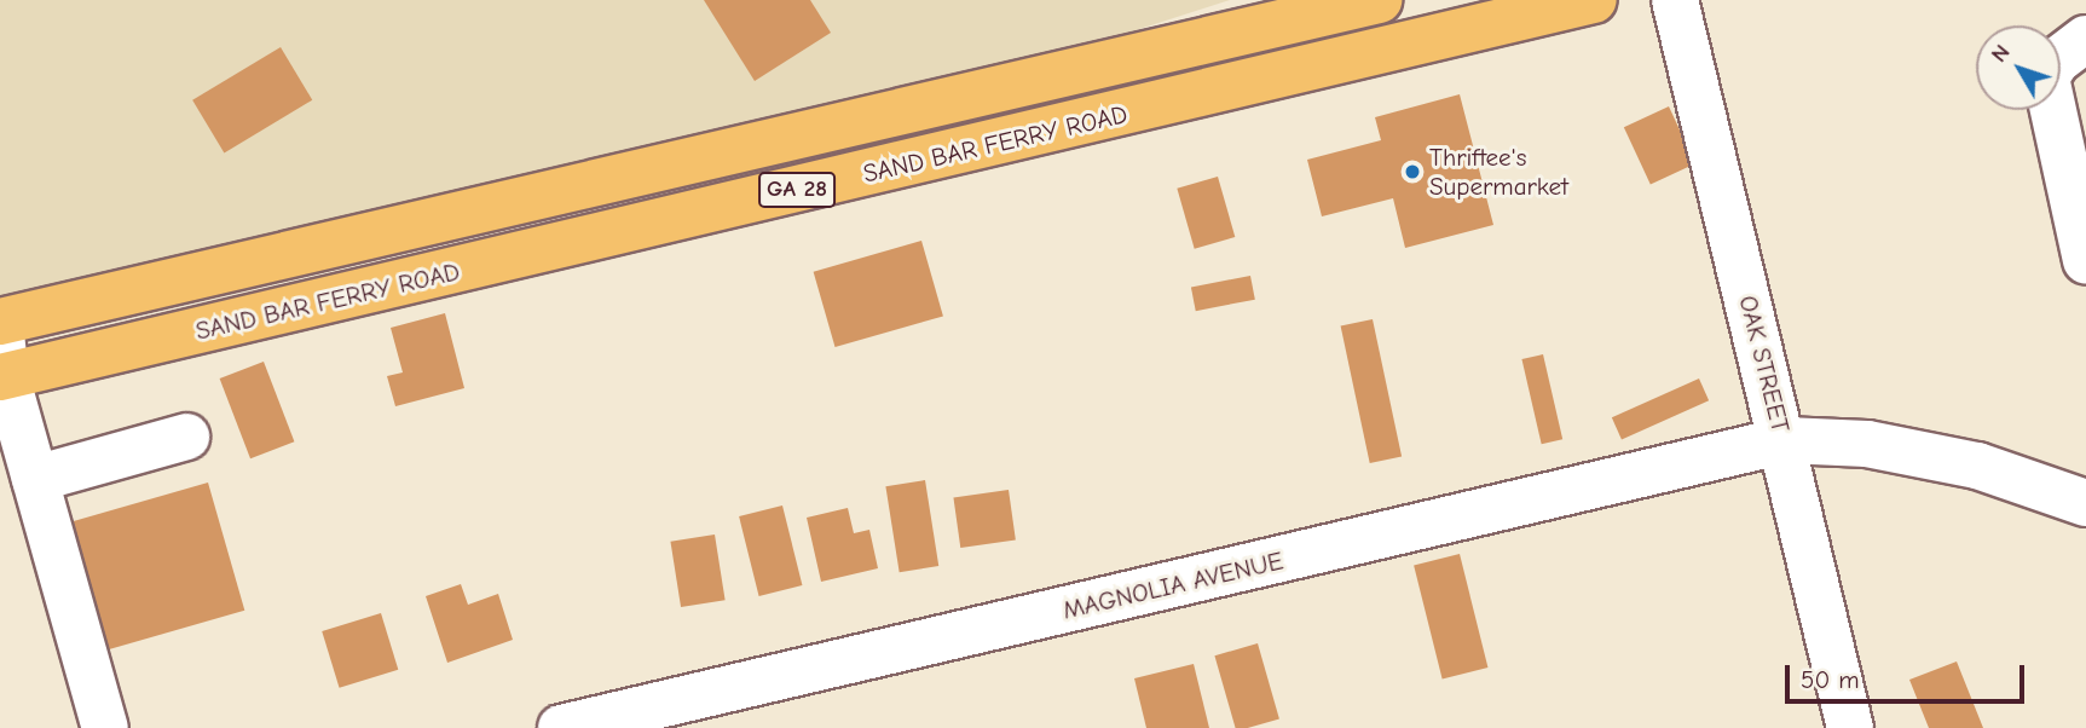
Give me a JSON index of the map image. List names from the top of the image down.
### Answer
{
  "streets": {
    "main road": ["SAND BAR FERRY ROAD", "GA 28"],
    "street": ["OAK STREET", "MAGNOLIA AVENUE"]
  },
  "crossings": [
    ["OAK STREET", "MAGNOLIA AVENUE"]
  ],
  "places": ["Thriftee's Supermarket"],
  "scale_bar": "50 m",
  "north": "top left"
}
